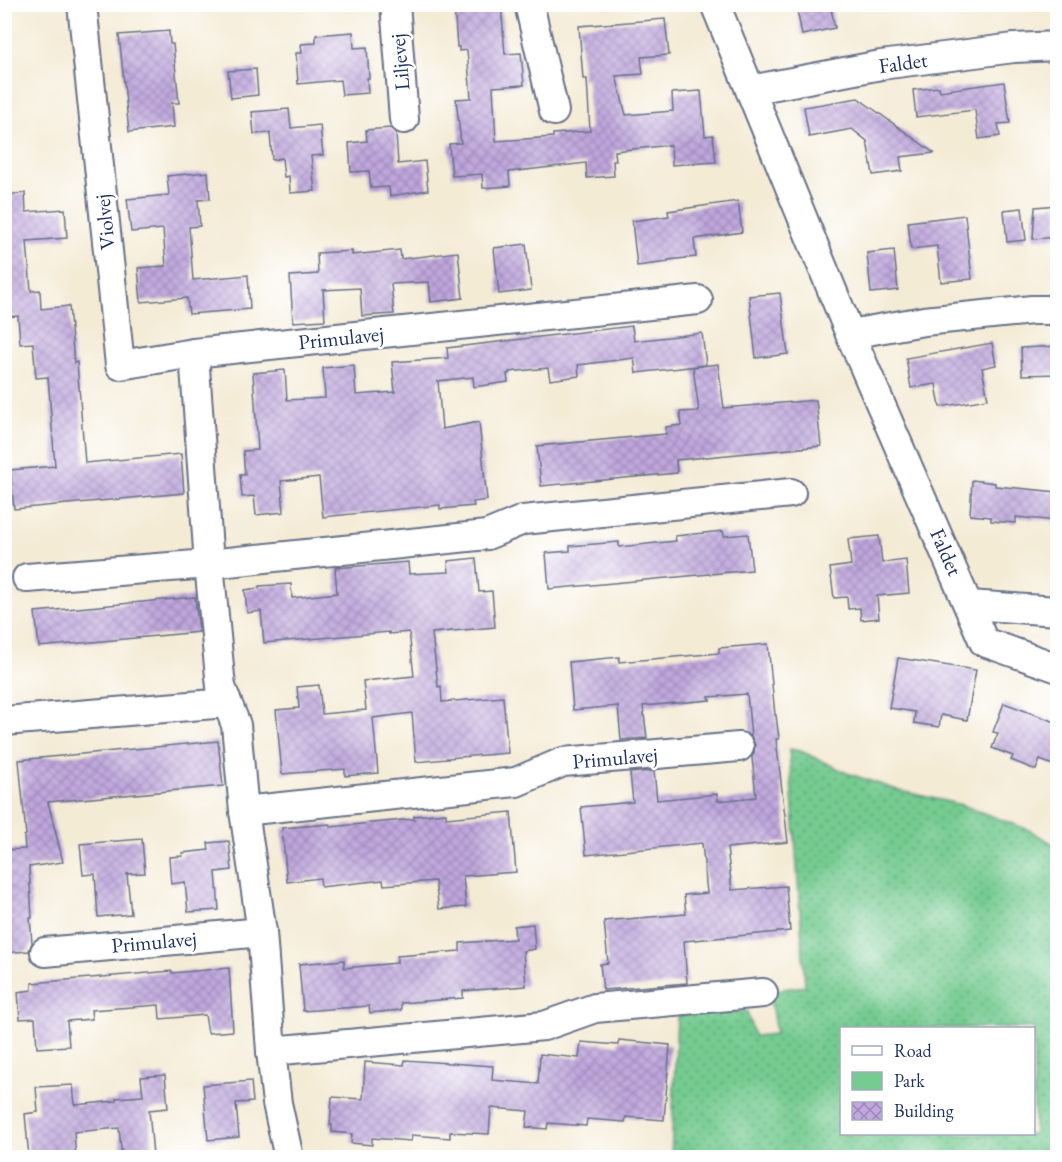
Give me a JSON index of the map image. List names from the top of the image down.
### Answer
{
  "streets": {
    "street": [
      "Liljevej",
      "Faldet",
      "Violvej",
      "Primulavej"
    ]
  },
  "crossings": [
    ["Violvej", "Primulavej"]
  ],
  "legend": ["Road", "Park", "Building"]
}
